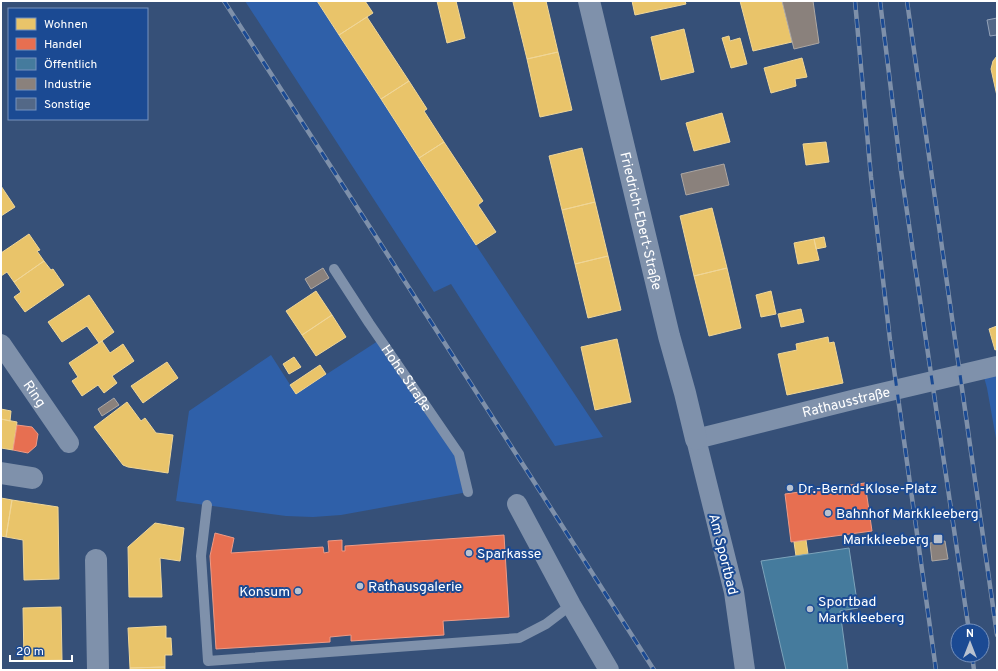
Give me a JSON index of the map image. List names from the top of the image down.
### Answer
{
  "streets": {
    "street": [
      "Friedrich-Ebert-Straße",
      "Ring",
      "Rathausstraße",
      "Am Sportbad"
    ],
    "lane": ["Hohe Straße"]
  },
  "crossings": [
    ["Friedrich-Ebert-Straße", "Rathausstraße"],
    ["Friedrich-Ebert-Straße", "Am Sportbad"],
    ["Rathausstraße", "Am Sportbad"]
  ],
  "places": {
    "other": [
      "Dr.-Bernd-Klose-Platz",
      "Bahnhof Markkleeberg",
      "Sparkasse",
      "Rathausgalerie",
      "Konsum",
      "Sportbad Markkleeberg"
    ],
    "transit": ["Markkleeberg"]
  },
  "legend": [
    "Wohnen",
    "Handel",
    "Öffentlich",
    "Industrie",
    "Sonstige"
  ],
  "scale_bar": "20 m",
  "north": "top"
}
